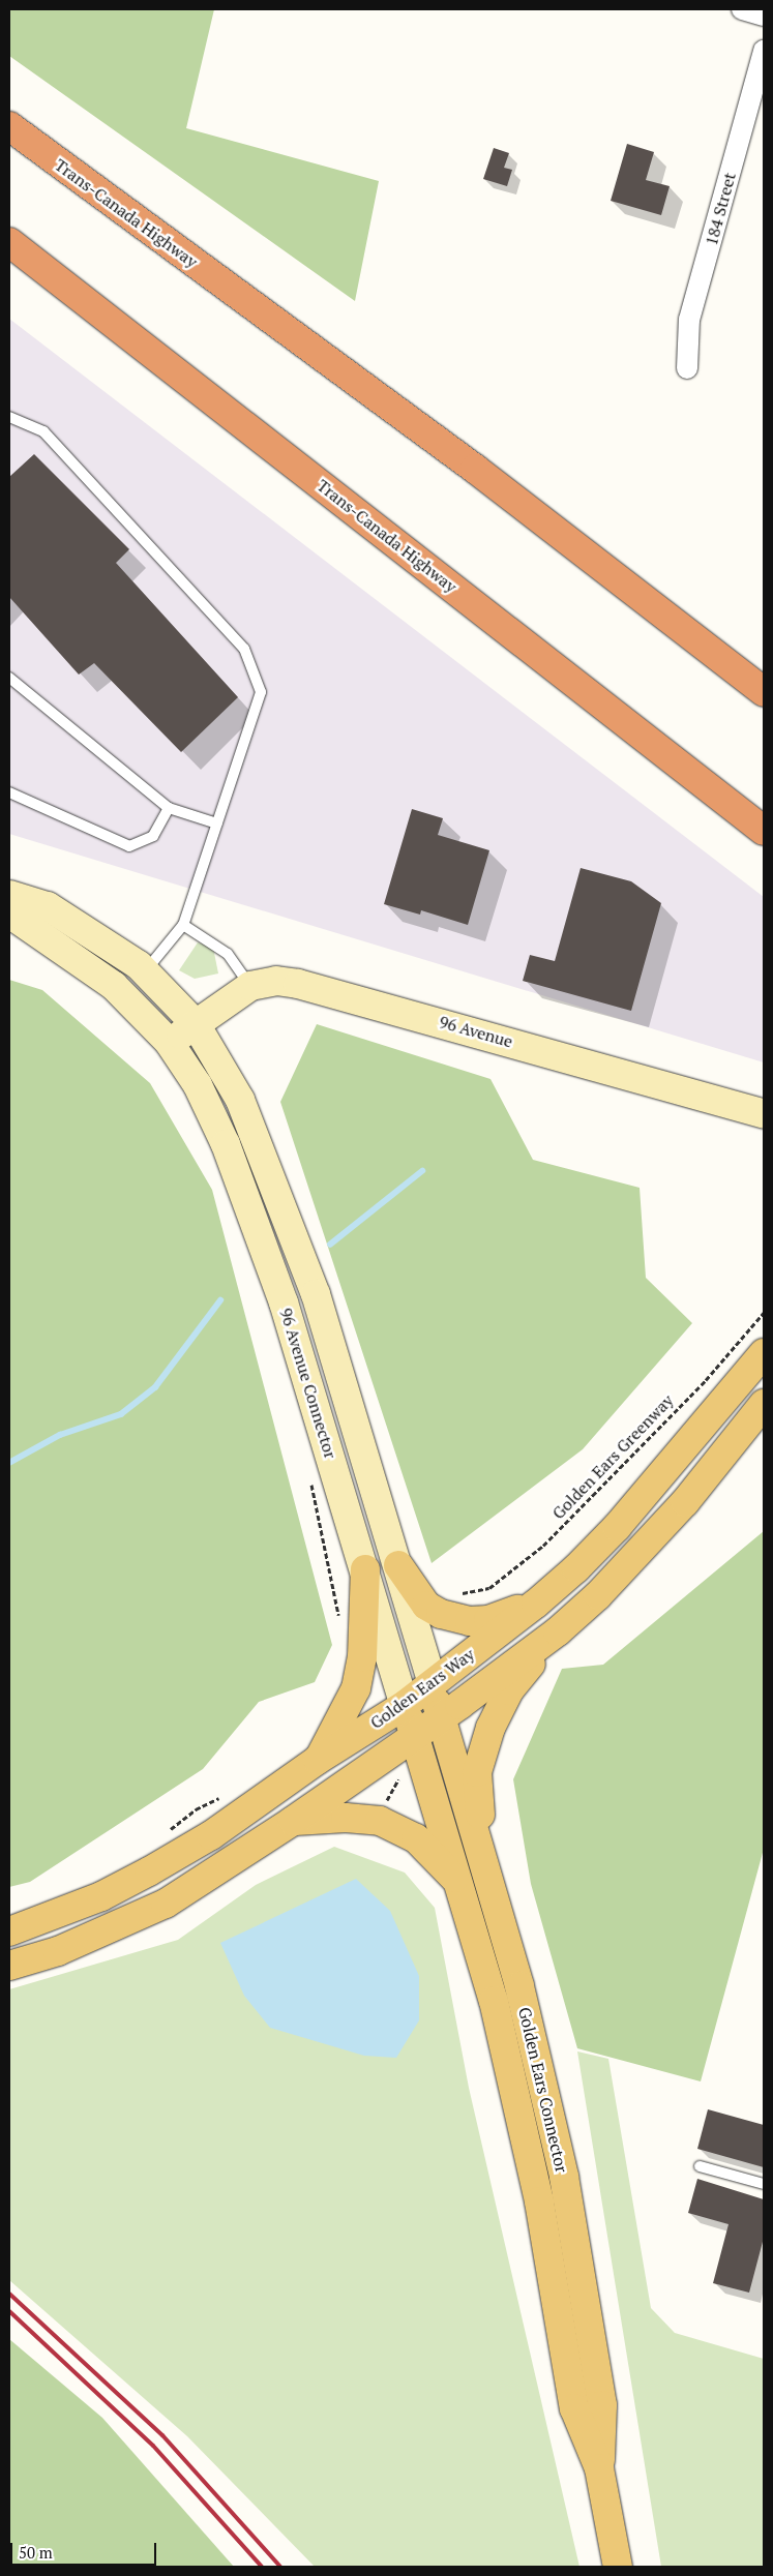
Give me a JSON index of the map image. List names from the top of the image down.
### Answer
{
  "streets": {
    "highway": ["Trans-Canada Highway"],
    "main road": [
      "96 Avenue",
      "96 Avenue Connector",
      "Golden Ears Way",
      "Golden Ears Connector"
    ],
    "street": ["184 Street"],
    "path": ["Golden Ears Greenway"]
  },
  "crossings": [
    ["96 Avenue", "96 Avenue Connector"],
    ["96 Avenue Connector", "Golden Ears Way"],
    ["96 Avenue Connector", "Golden Ears Connector"],
    ["Golden Ears Way", "Golden Ears Connector"]
  ],
  "scale_bar": "50 m"
}
